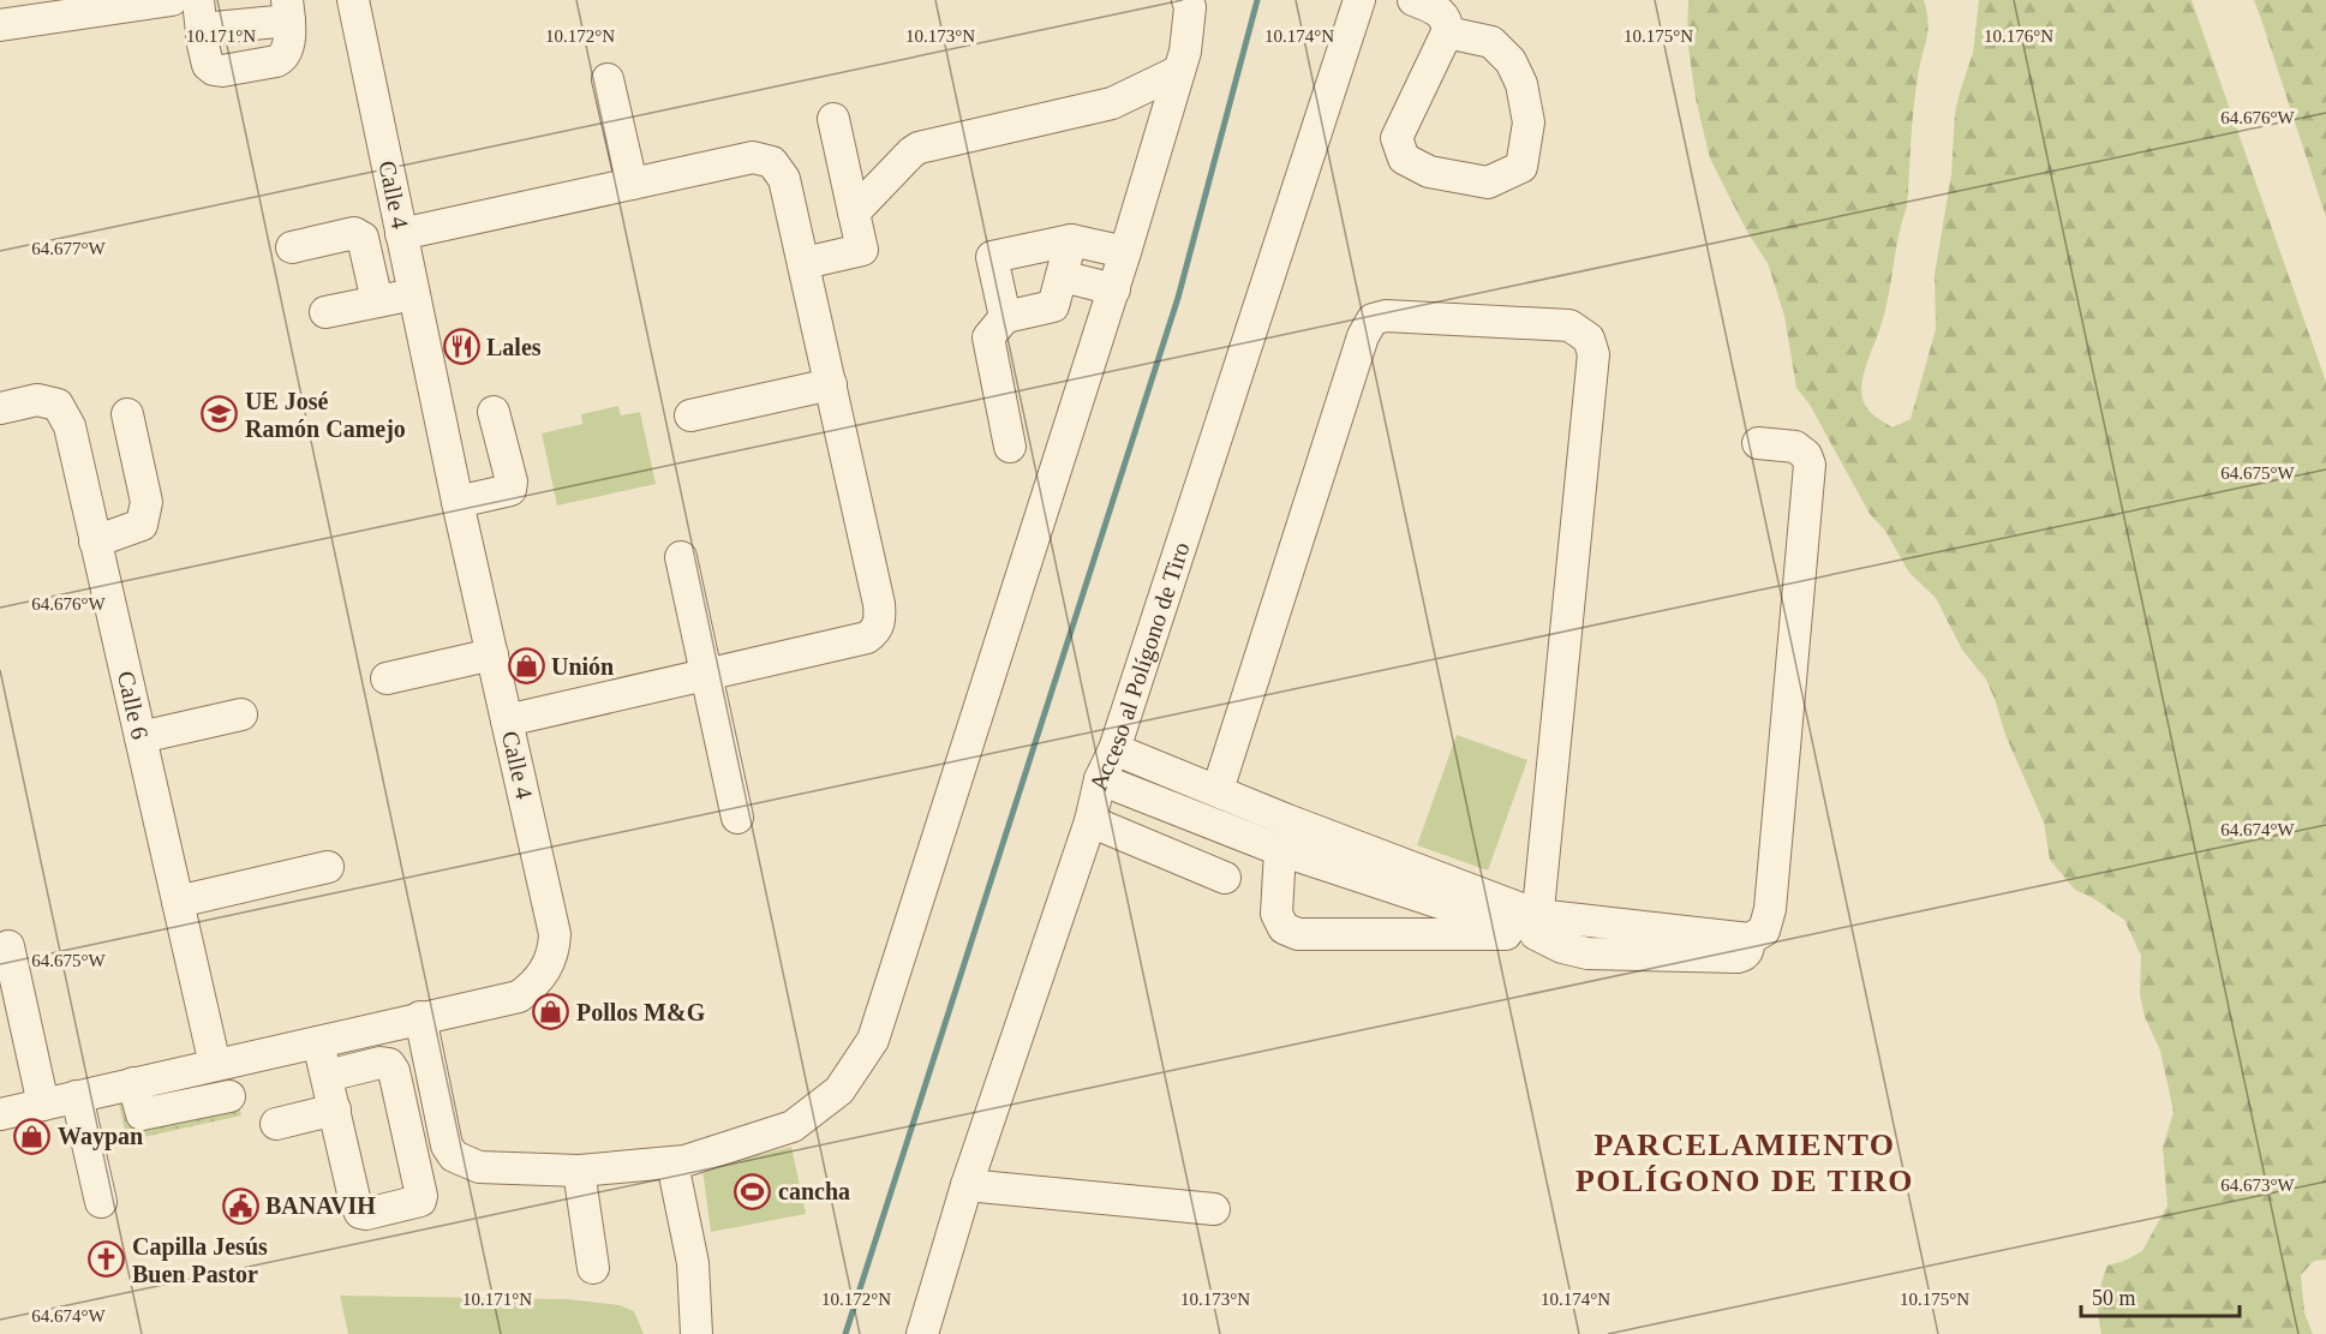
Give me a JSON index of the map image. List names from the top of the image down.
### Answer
{
  "streets": {
    "street": ["Calle 4", "Acceso al Polígono de Tiro", "Calle 6"]
  },
  "crossings": [
    ["Calle 4", "Calle 6"]
  ],
  "districts": ["PARCELAMIENTO POLÍGONO DE TIRO"],
  "places": {
    "restaurant": ["Lales"],
    "school or university": ["UE José Ramón Camejo"],
    "shop": ["Unión", "Pollos M&G", "Waypan"],
    "sports": ["cancha"],
    "public building": ["BANAVIH"],
    "church": ["Capilla Jesús Buen Pastor"]
  },
  "scale_bar": "50 m",
  "coordinates": [
    "10.171°N",
    "10.172°N",
    "10.173°N",
    "10.174°N",
    "10.175°N",
    "10.176°N",
    "64.676°W",
    "64.677°W",
    "64.675°W",
    "64.674°W",
    "64.673°W"
  ]
}
